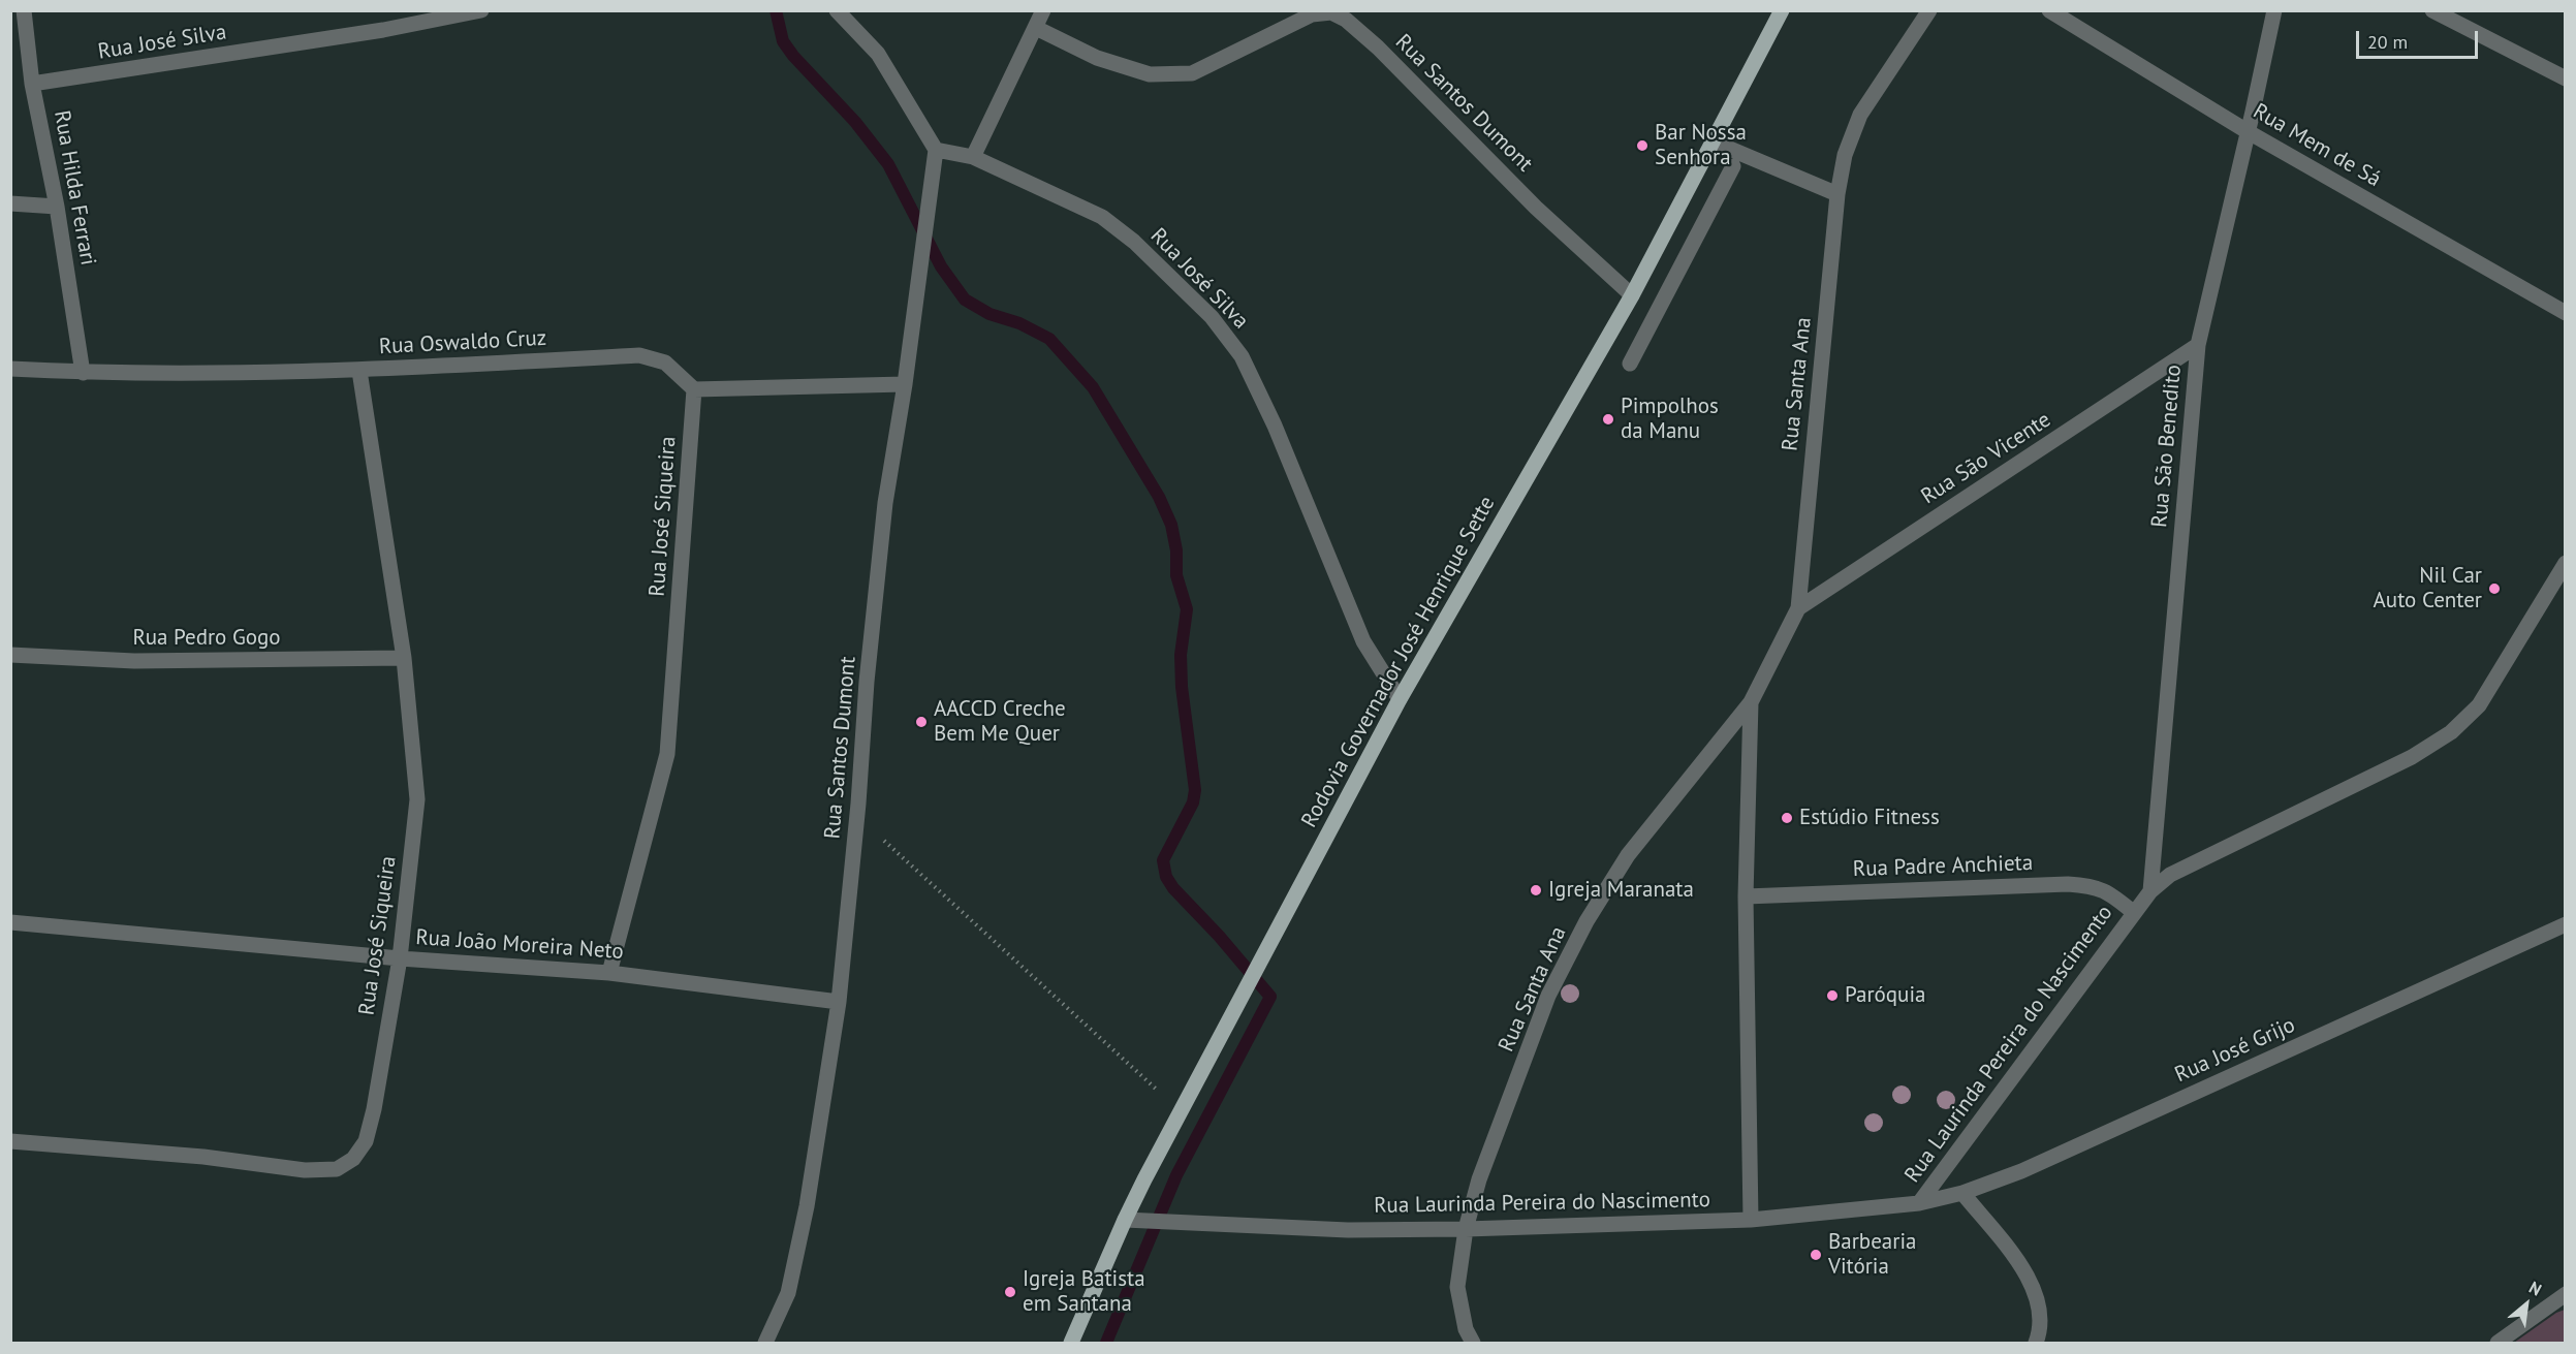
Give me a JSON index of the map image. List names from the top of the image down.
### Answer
{
  "streets": {
    "main road": ["Rodovia Governador José Henrique Sette"],
    "street": [
      "Rua José Silva",
      "Rua Santos Dumont",
      "Rua Mem de Sá",
      "Rua Hilda Ferrari",
      "Rua Oswaldo Cruz",
      "Rua Santa Ana",
      "Rua São Benedito",
      "Rua São Vicente",
      "Rua José Siqueira",
      "Rua Pedro Gogo",
      "Rua Padre Anchieta",
      "Rua João Moreira Neto",
      "Rua Laurinda Pereira do Nascimento",
      "Rua José Grijo"
    ]
  },
  "crossings": [
    ["Rua José Silva", "Rua Santos Dumont"],
    ["Rua José Silva", "Rua Hilda Ferrari"],
    ["Rua José Silva", "Rodovia Governador José Henrique Sette"],
    ["Rua Santos Dumont", "Rodovia Governador José Henrique Sette"],
    ["Rua Santos Dumont", "Rua João Moreira Neto"],
    ["Rua Mem de Sá", "Rua São Benedito"],
    ["Rua Hilda Ferrari", "Rua Oswaldo Cruz"],
    ["Rua Oswaldo Cruz", "Rua José Siqueira"],
    ["Rua Santa Ana", "Rua São Vicente"],
    ["Rua Santa Ana", "Rua Padre Anchieta"],
    ["Rua Santa Ana", "Rua Laurinda Pereira do Nascimento"],
    ["Rua São Benedito", "Rua São Vicente"],
    ["Rua São Benedito", "Rua Laurinda Pereira do Nascimento"],
    ["Rua José Siqueira", "Rua Pedro Gogo"],
    ["Rua José Siqueira", "Rua João Moreira Neto"],
    ["Rodovia Governador José Henrique Sette", "Rua Laurinda Pereira do Nascimento"],
    ["Rua Padre Anchieta", "Rua Laurinda Pereira do Nascimento"],
    ["Rua Laurinda Pereira do Nascimento", "Rua José Grijo"]
  ],
  "places": [
    "Bar Nossa Senhora",
    "Pimpolhos da Manu",
    "Nil Car Auto Center",
    "AACCD Creche Bem Me Quer",
    "Estúdio Fitness",
    "Igreja Maranata",
    "Paróquia",
    "Barbearia Vitória",
    "Igreja Batista em Santana"
  ],
  "scale_bar": "20 m",
  "north": "top right"
}
